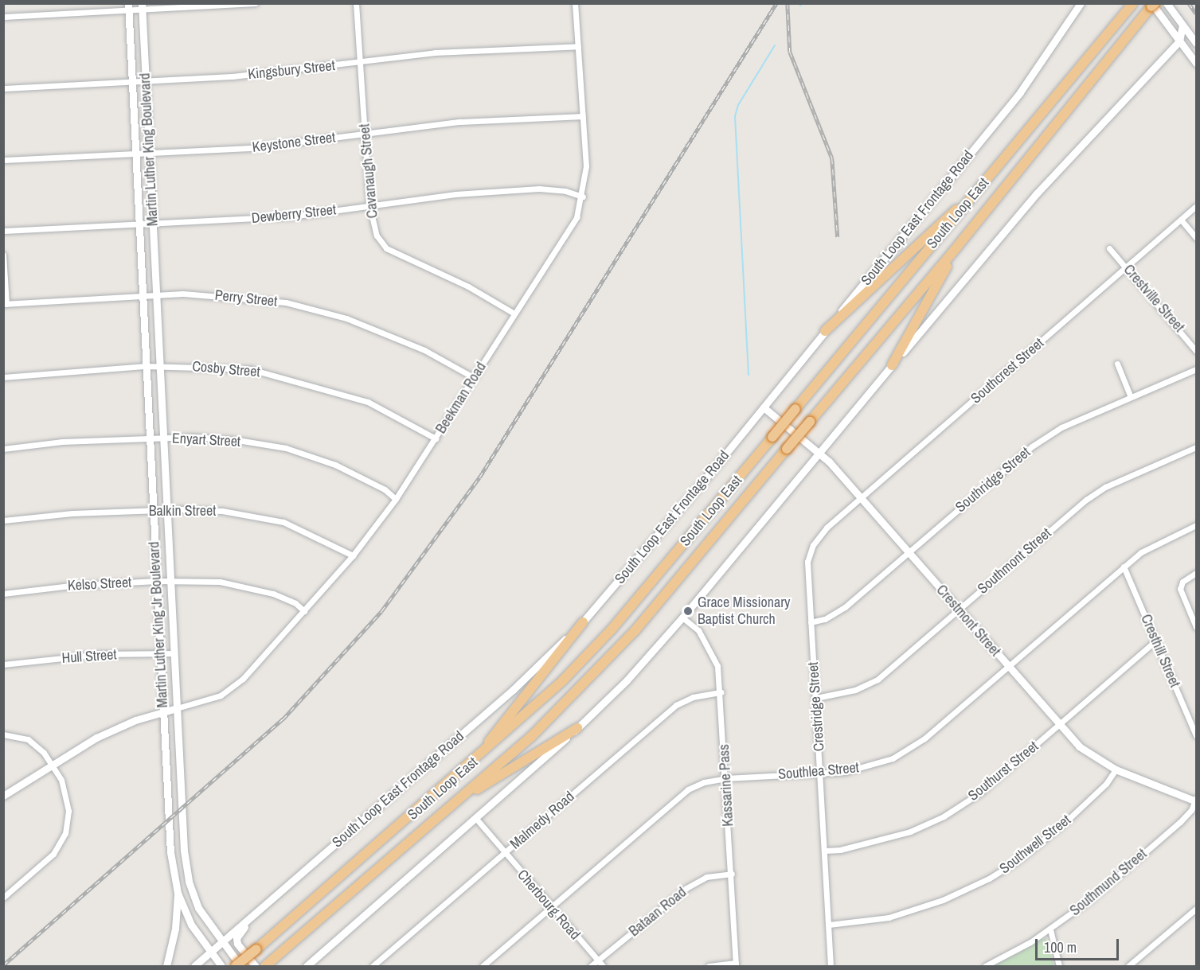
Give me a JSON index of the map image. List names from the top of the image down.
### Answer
{
  "streets": {
    "highway": ["South Loop East"],
    "main road": [
      "Martin Luther King Boulevard",
      "South Loop East Frontage Road",
      "Crestmont Street",
      "Martin Luther King Jr Boulevard"
    ],
    "street": [
      "Kingsbury Street",
      "Keystone Street",
      "Cavanaugh Street",
      "Dewberry Street",
      "Perry Street",
      "Crestville Street",
      "Cosby Street",
      "Southcrest Street",
      "Beekman Road",
      "Enyart Street",
      "Southridge Street",
      "Balkin Street",
      "Southmont Street",
      "Kelso Street",
      "Cresthill Street",
      "Hull Street",
      "Crestridge Street",
      "Southlea Street",
      "Southurst Street",
      "Kassarine Pass",
      "Malmedy Road",
      "Southwell Street",
      "Southmund Street",
      "Cherbourg Road",
      "Bataan Road"
    ]
  },
  "crossings": [
    ["Kingsbury Street", "Martin Luther King Boulevard"],
    ["Kingsbury Street", "Cavanaugh Street"],
    ["Kingsbury Street", "Beekman Road"],
    ["Keystone Street", "Martin Luther King Boulevard"],
    ["Keystone Street", "Cavanaugh Street"],
    ["Keystone Street", "Beekman Road"],
    ["Martin Luther King Boulevard", "Dewberry Street"],
    ["Martin Luther King Boulevard", "Perry Street"],
    ["Martin Luther King Boulevard", "Martin Luther King Jr Boulevard"],
    ["Cavanaugh Street", "Dewberry Street"],
    ["Cavanaugh Street", "Beekman Road"],
    ["Dewberry Street", "Beekman Road"],
    ["South Loop East Frontage Road", "Crestmont Street"],
    ["South Loop East Frontage Road", "Martin Luther King Jr Boulevard"],
    ["Perry Street", "Beekman Road"],
    ["Perry Street", "Martin Luther King Jr Boulevard"],
    ["Crestville Street", "Southcrest Street"],
    ["Cosby Street", "Beekman Road"],
    ["Cosby Street", "Martin Luther King Jr Boulevard"],
    ["Southcrest Street", "Crestmont Street"],
    ["Southcrest Street", "Crestridge Street"],
    ["Beekman Road", "Enyart Street"],
    ["Beekman Road", "Balkin Street"],
    ["Beekman Road", "Kelso Street"],
    ["Beekman Road", "Martin Luther King Jr Boulevard"],
    ["Enyart Street", "Martin Luther King Jr Boulevard"],
    ["Southridge Street", "Crestmont Street"],
    ["Southridge Street", "Crestridge Street"],
    ["Balkin Street", "Martin Luther King Jr Boulevard"],
    ["Southmont Street", "Crestmont Street"],
    ["Southmont Street", "Crestridge Street"],
    ["Kelso Street", "Martin Luther King Jr Boulevard"],
    ["Crestmont Street", "Southlea Street"],
    ["Crestmont Street", "Southurst Street"],
    ["Crestmont Street", "Southwell Street"],
    ["Crestmont Street", "Southmund Street"],
    ["Martin Luther King Jr Boulevard", "Hull Street"],
    ["Cresthill Street", "Southlea Street"],
    ["Cresthill Street", "Southurst Street"],
    ["Crestridge Street", "Southlea Street"],
    ["Crestridge Street", "Southurst Street"],
    ["Crestridge Street", "Southwell Street"],
    ["Southlea Street", "Kassarine Pass"],
    ["Southlea Street", "Cherbourg Road"],
    ["Kassarine Pass", "Malmedy Road"],
    ["Kassarine Pass", "Bataan Road"],
    ["Malmedy Road", "Cherbourg Road"],
    ["Cherbourg Road", "Bataan Road"]
  ],
  "places": ["Grace Missionary Baptist Church"],
  "scale_bar": "100 m"
}
